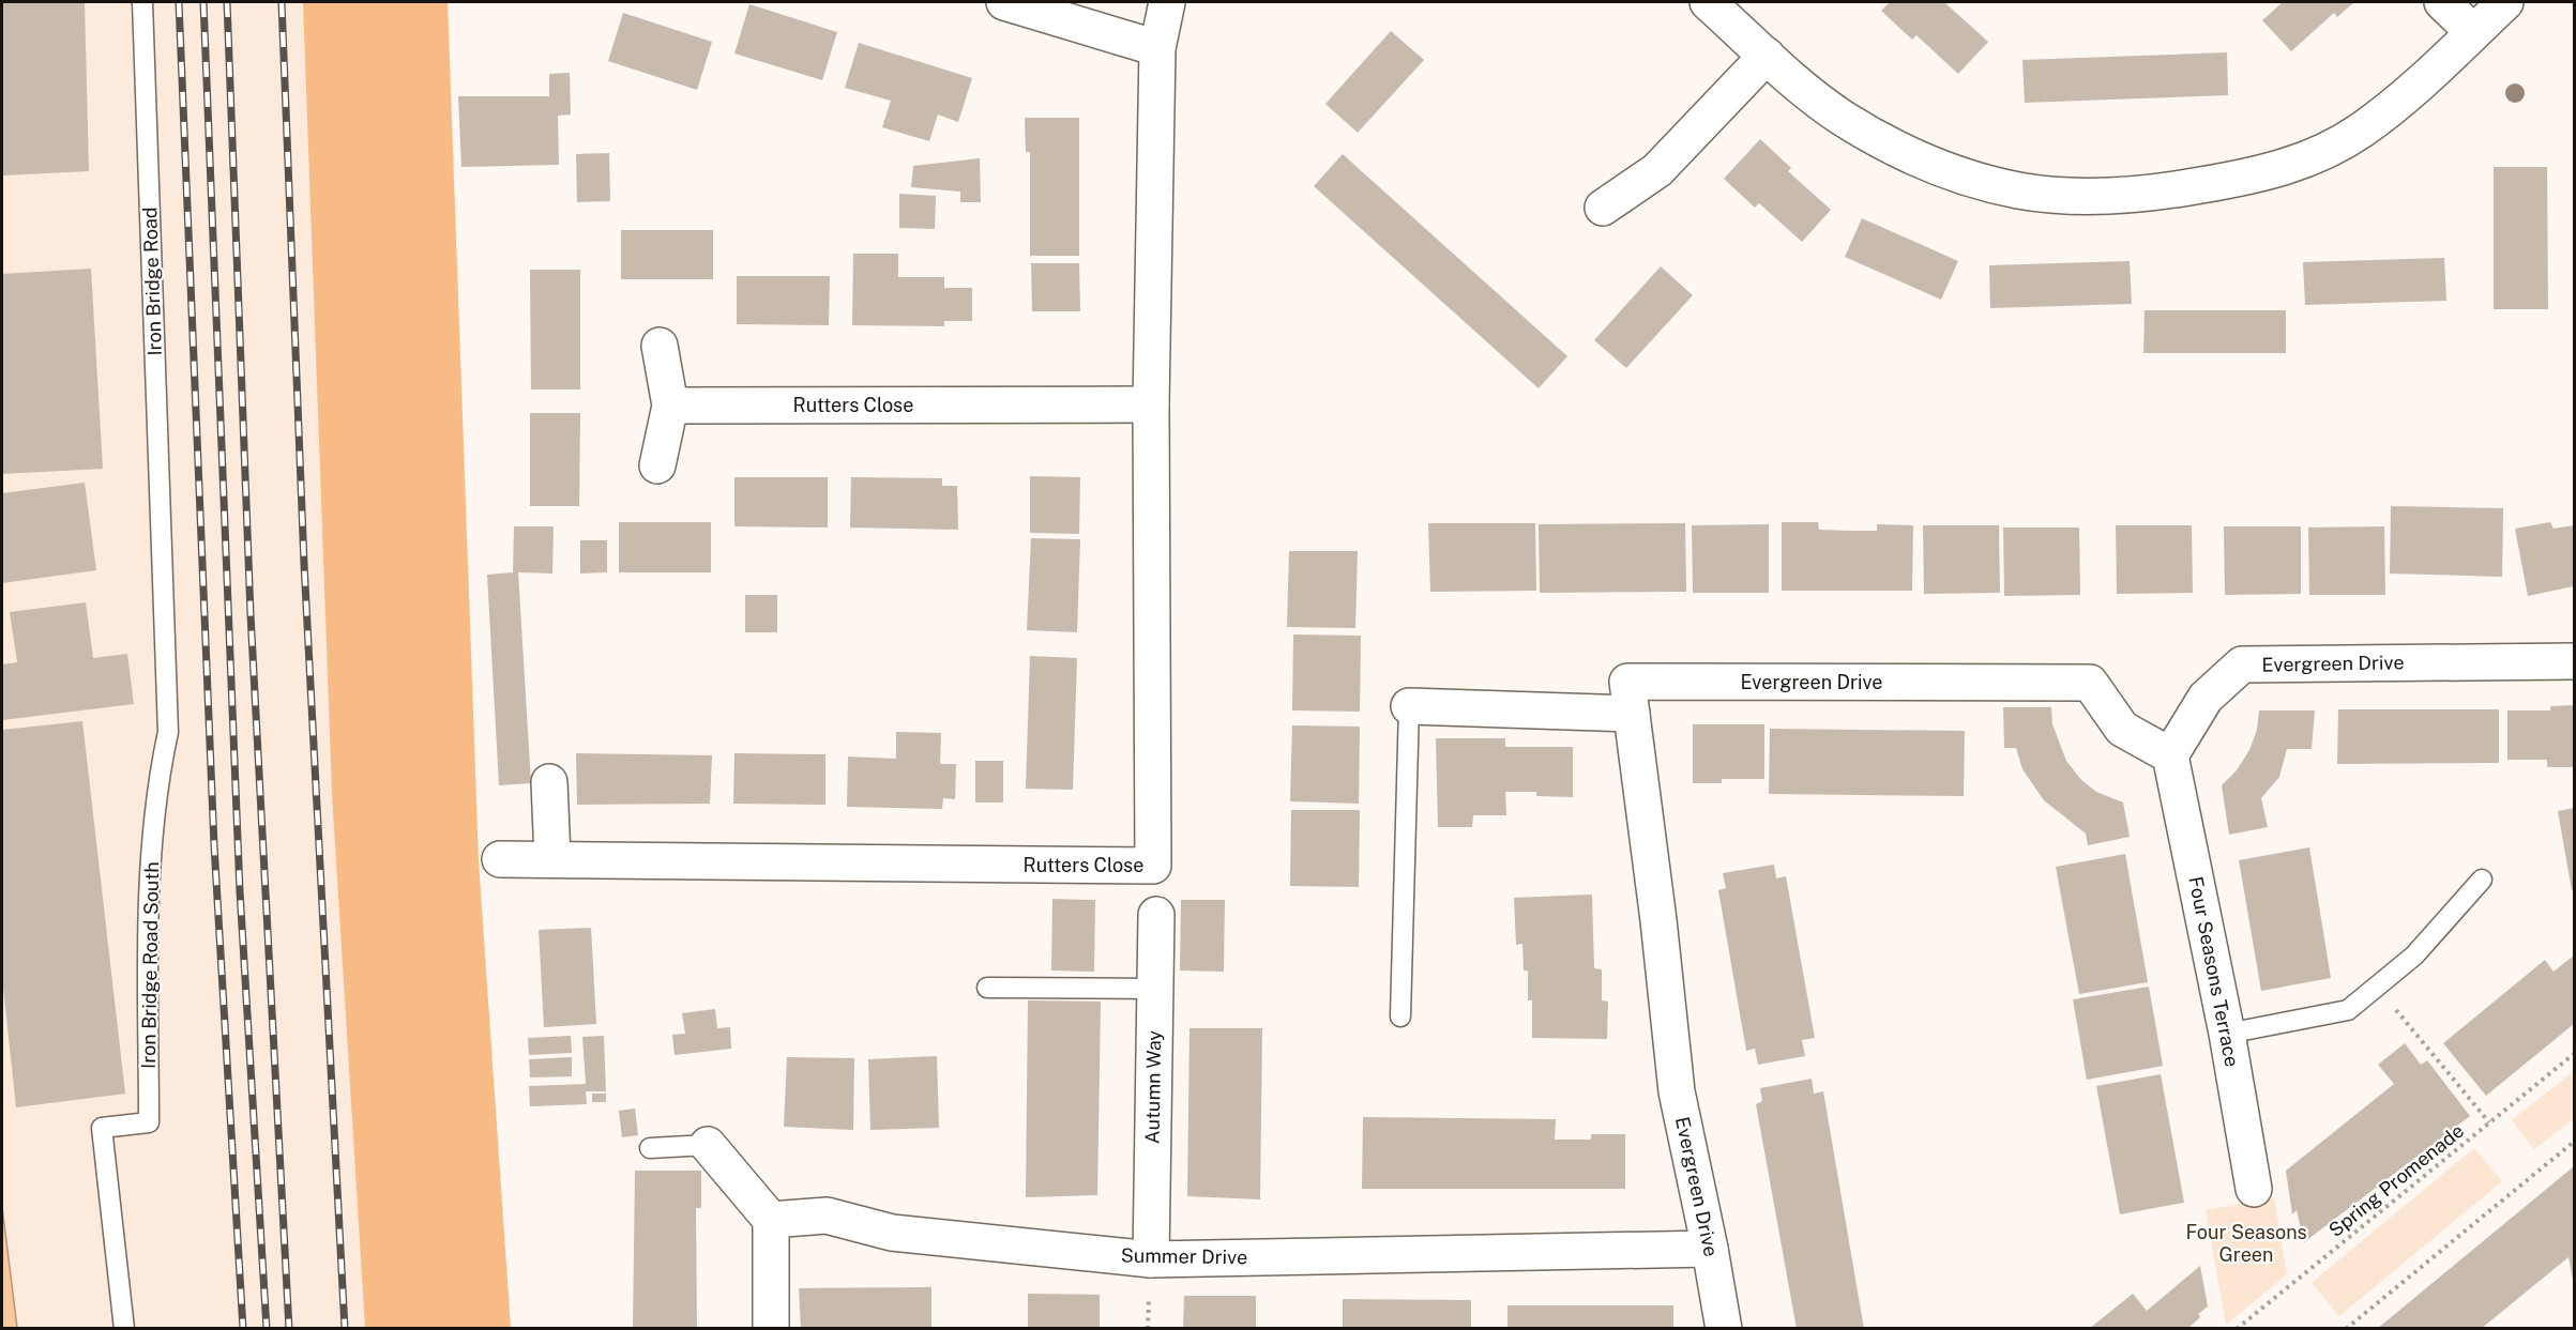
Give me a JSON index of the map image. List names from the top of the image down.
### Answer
{
  "streets": {
    "street": [
      "Rutters Close",
      "Evergreen Drive",
      "Four Seasons Terrace",
      "Autumn Way",
      "Summer Drive"
    ],
    "lane": ["Iron Bridge Road", "Iron Bridge Road South"],
    "path": ["Spring Promenade"]
  },
  "crossings": [
    ["Iron Bridge Road", "Iron Bridge Road South"],
    ["Evergreen Drive", "Four Seasons Terrace"],
    ["Evergreen Drive", "Summer Drive"],
    ["Autumn Way", "Summer Drive"]
  ],
  "parks": ["Four Seasons Green"]
}
